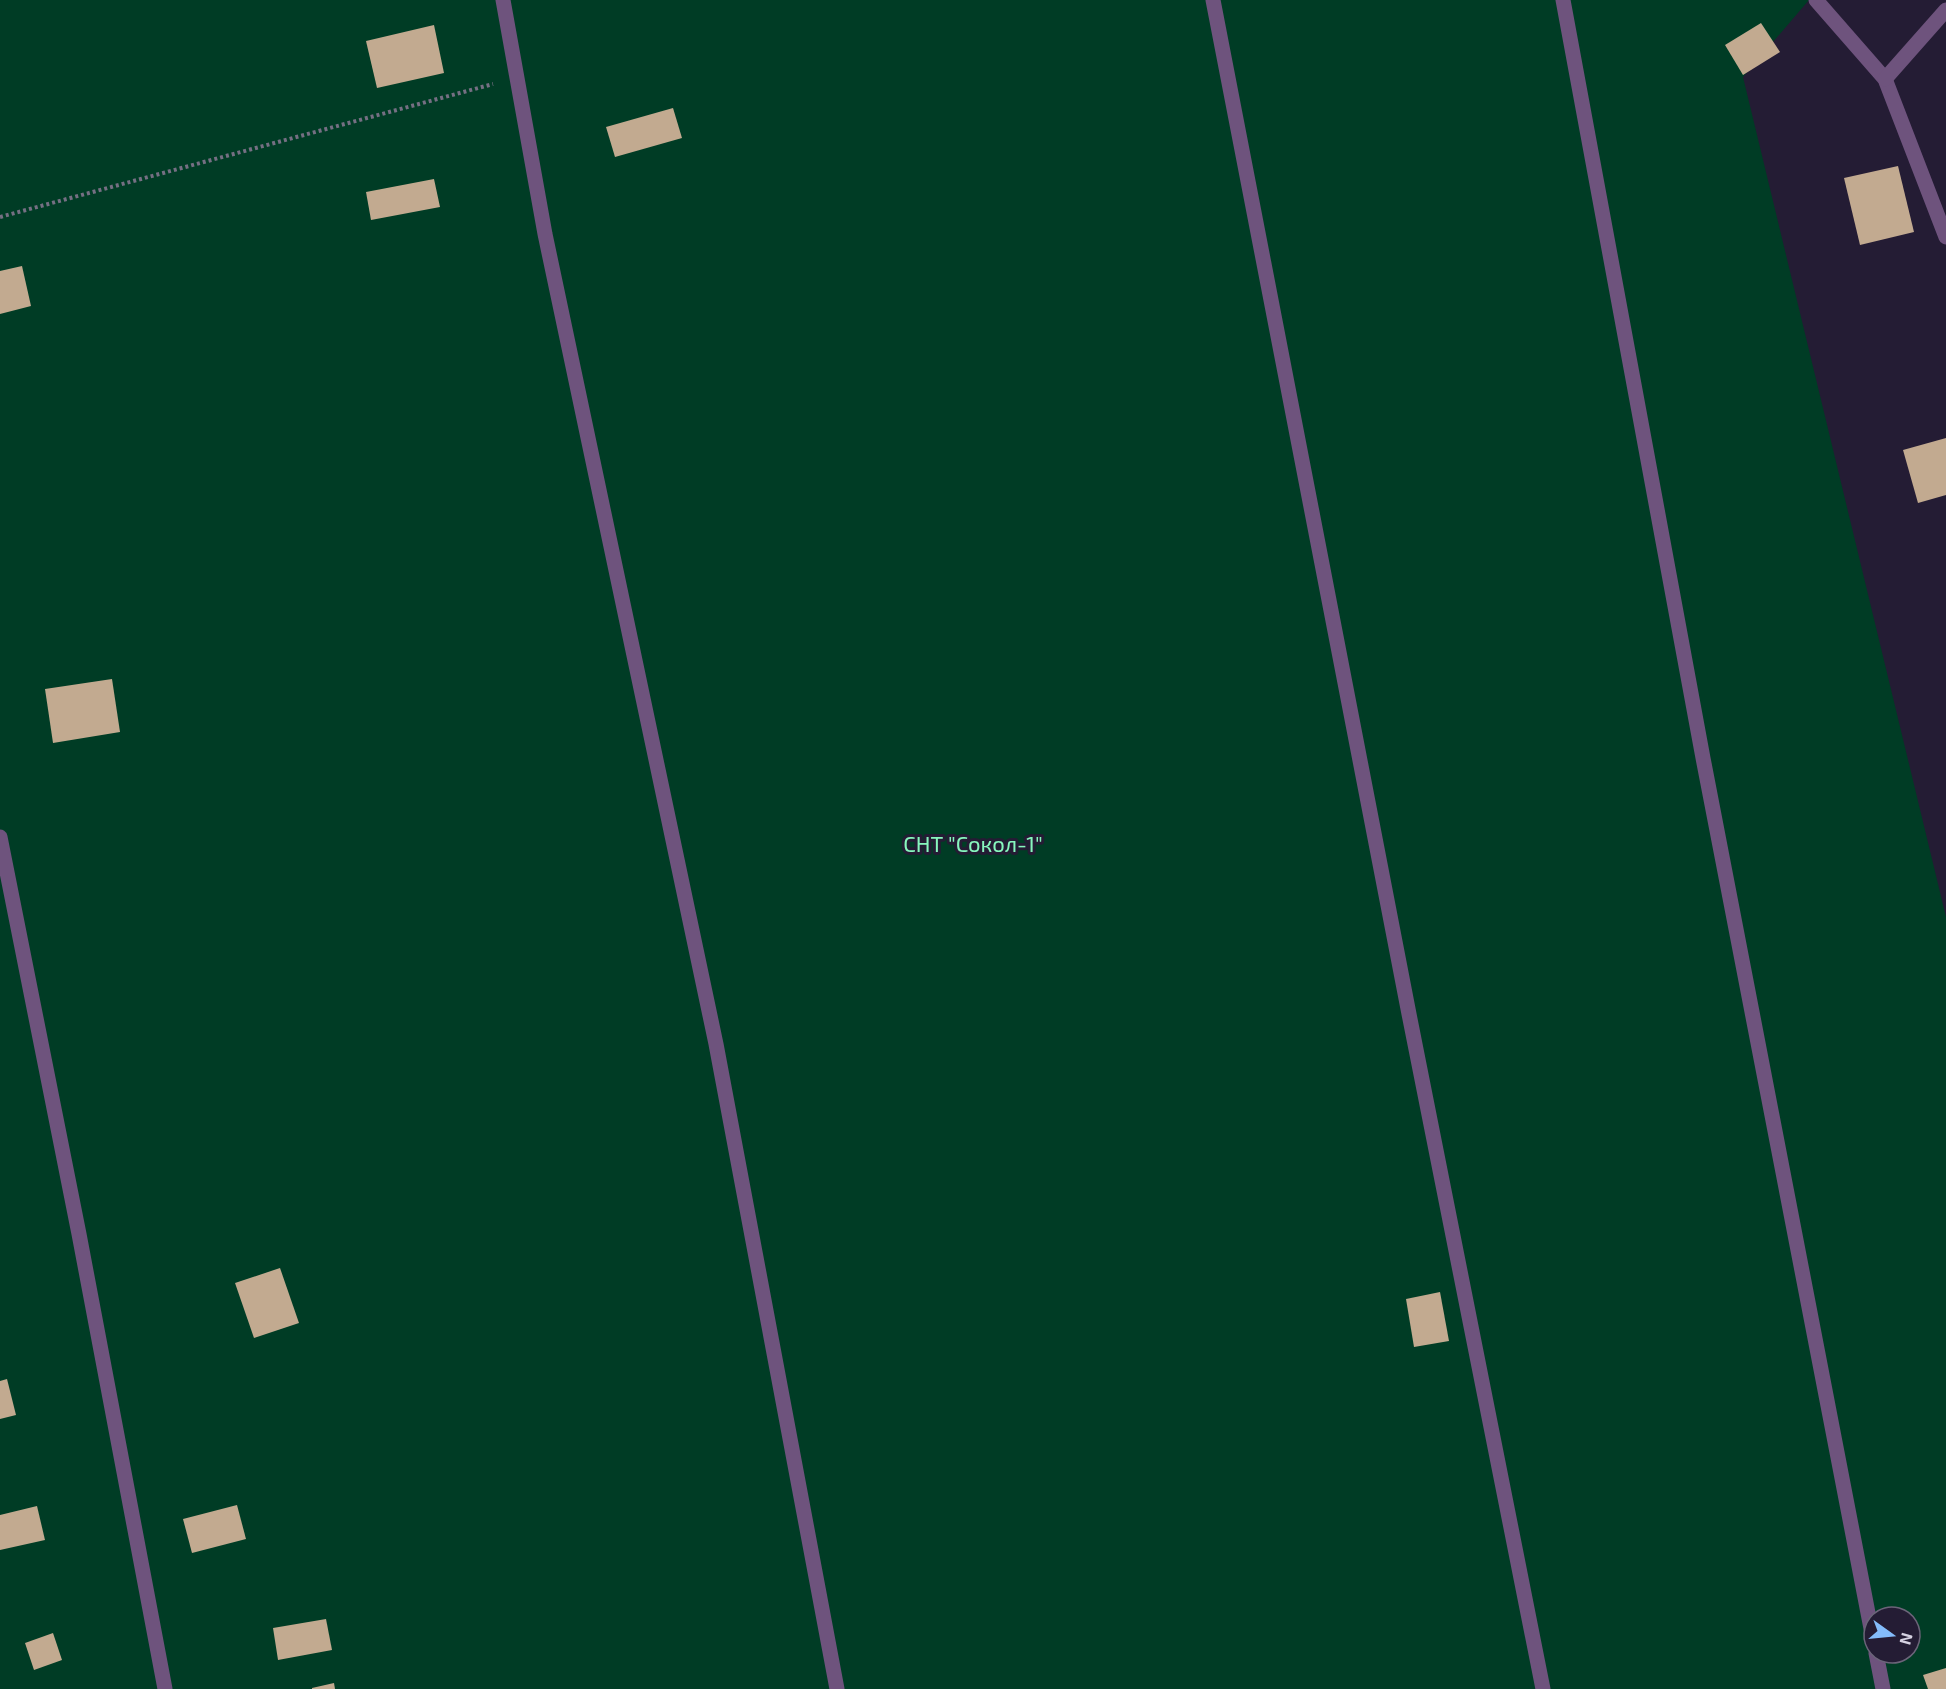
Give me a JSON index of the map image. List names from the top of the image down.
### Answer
{
  "parks": ["СНТ \"Сокол-1\""],
  "north": "right"
}
